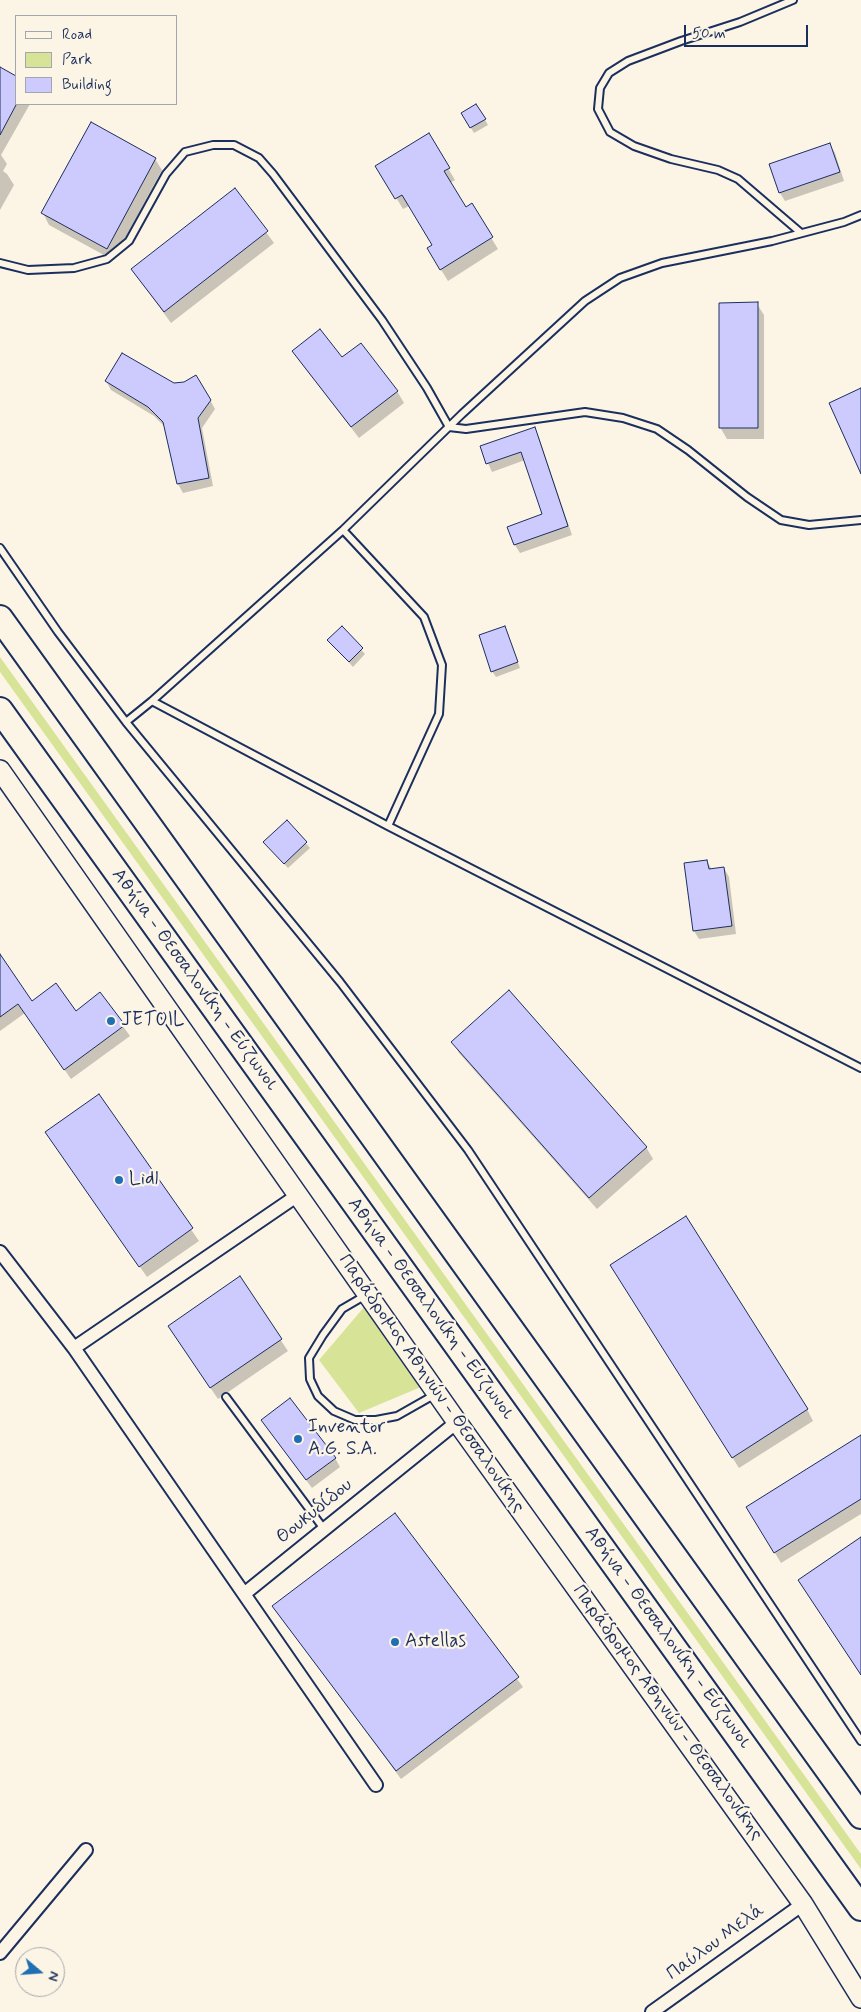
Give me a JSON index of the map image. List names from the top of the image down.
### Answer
{
  "streets": {
    "highway": ["Αθήνα - Θεσσαλονίκη - Εύζωνοι"],
    "main road": ["Παράδρομος Αθηνών - Θεσσαλονίκης"],
    "street": ["Θουκυδίδου", "Παύλου Μελά"]
  },
  "crossings": [
    ["Παράδρομος Αθηνών - Θεσσαλονίκης", "Θουκυδίδου"],
    ["Παράδρομος Αθηνών - Θεσσαλονίκης", "Παύλου Μελά"]
  ],
  "places": [
    "JETOIL",
    "Lidl",
    "Inventor A.G. S.A.",
    "Astellas"
  ],
  "legend": ["Road", "Park", "Building"],
  "scale_bar": "50 m",
  "north": "right"
}
